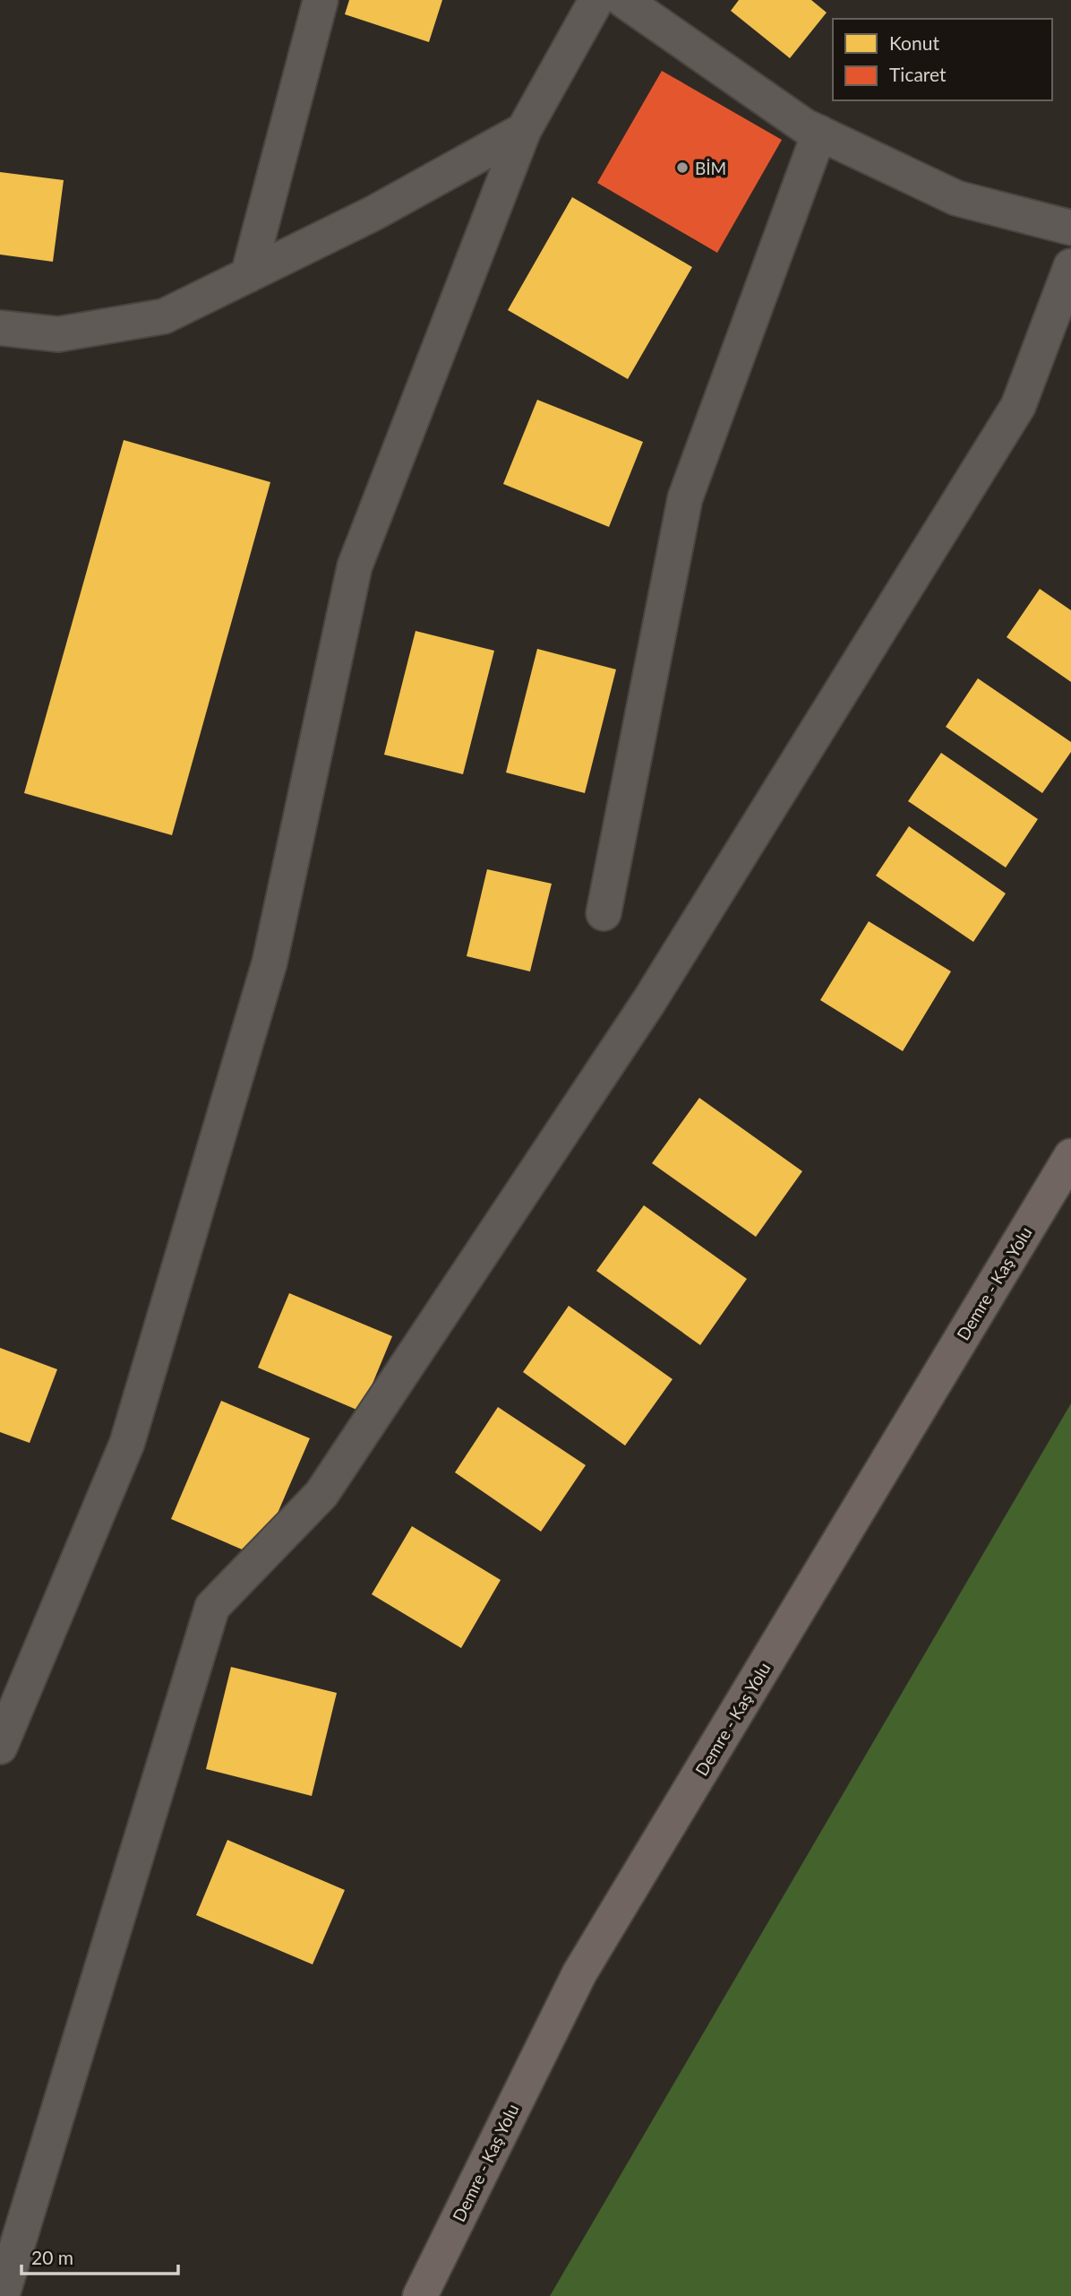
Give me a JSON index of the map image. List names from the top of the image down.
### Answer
{
  "streets": {
    "highway": ["Demre - Kaş Yolu"]
  },
  "places": ["BİM"],
  "legend": ["Konut", "Ticaret"],
  "scale_bar": "20 m"
}
